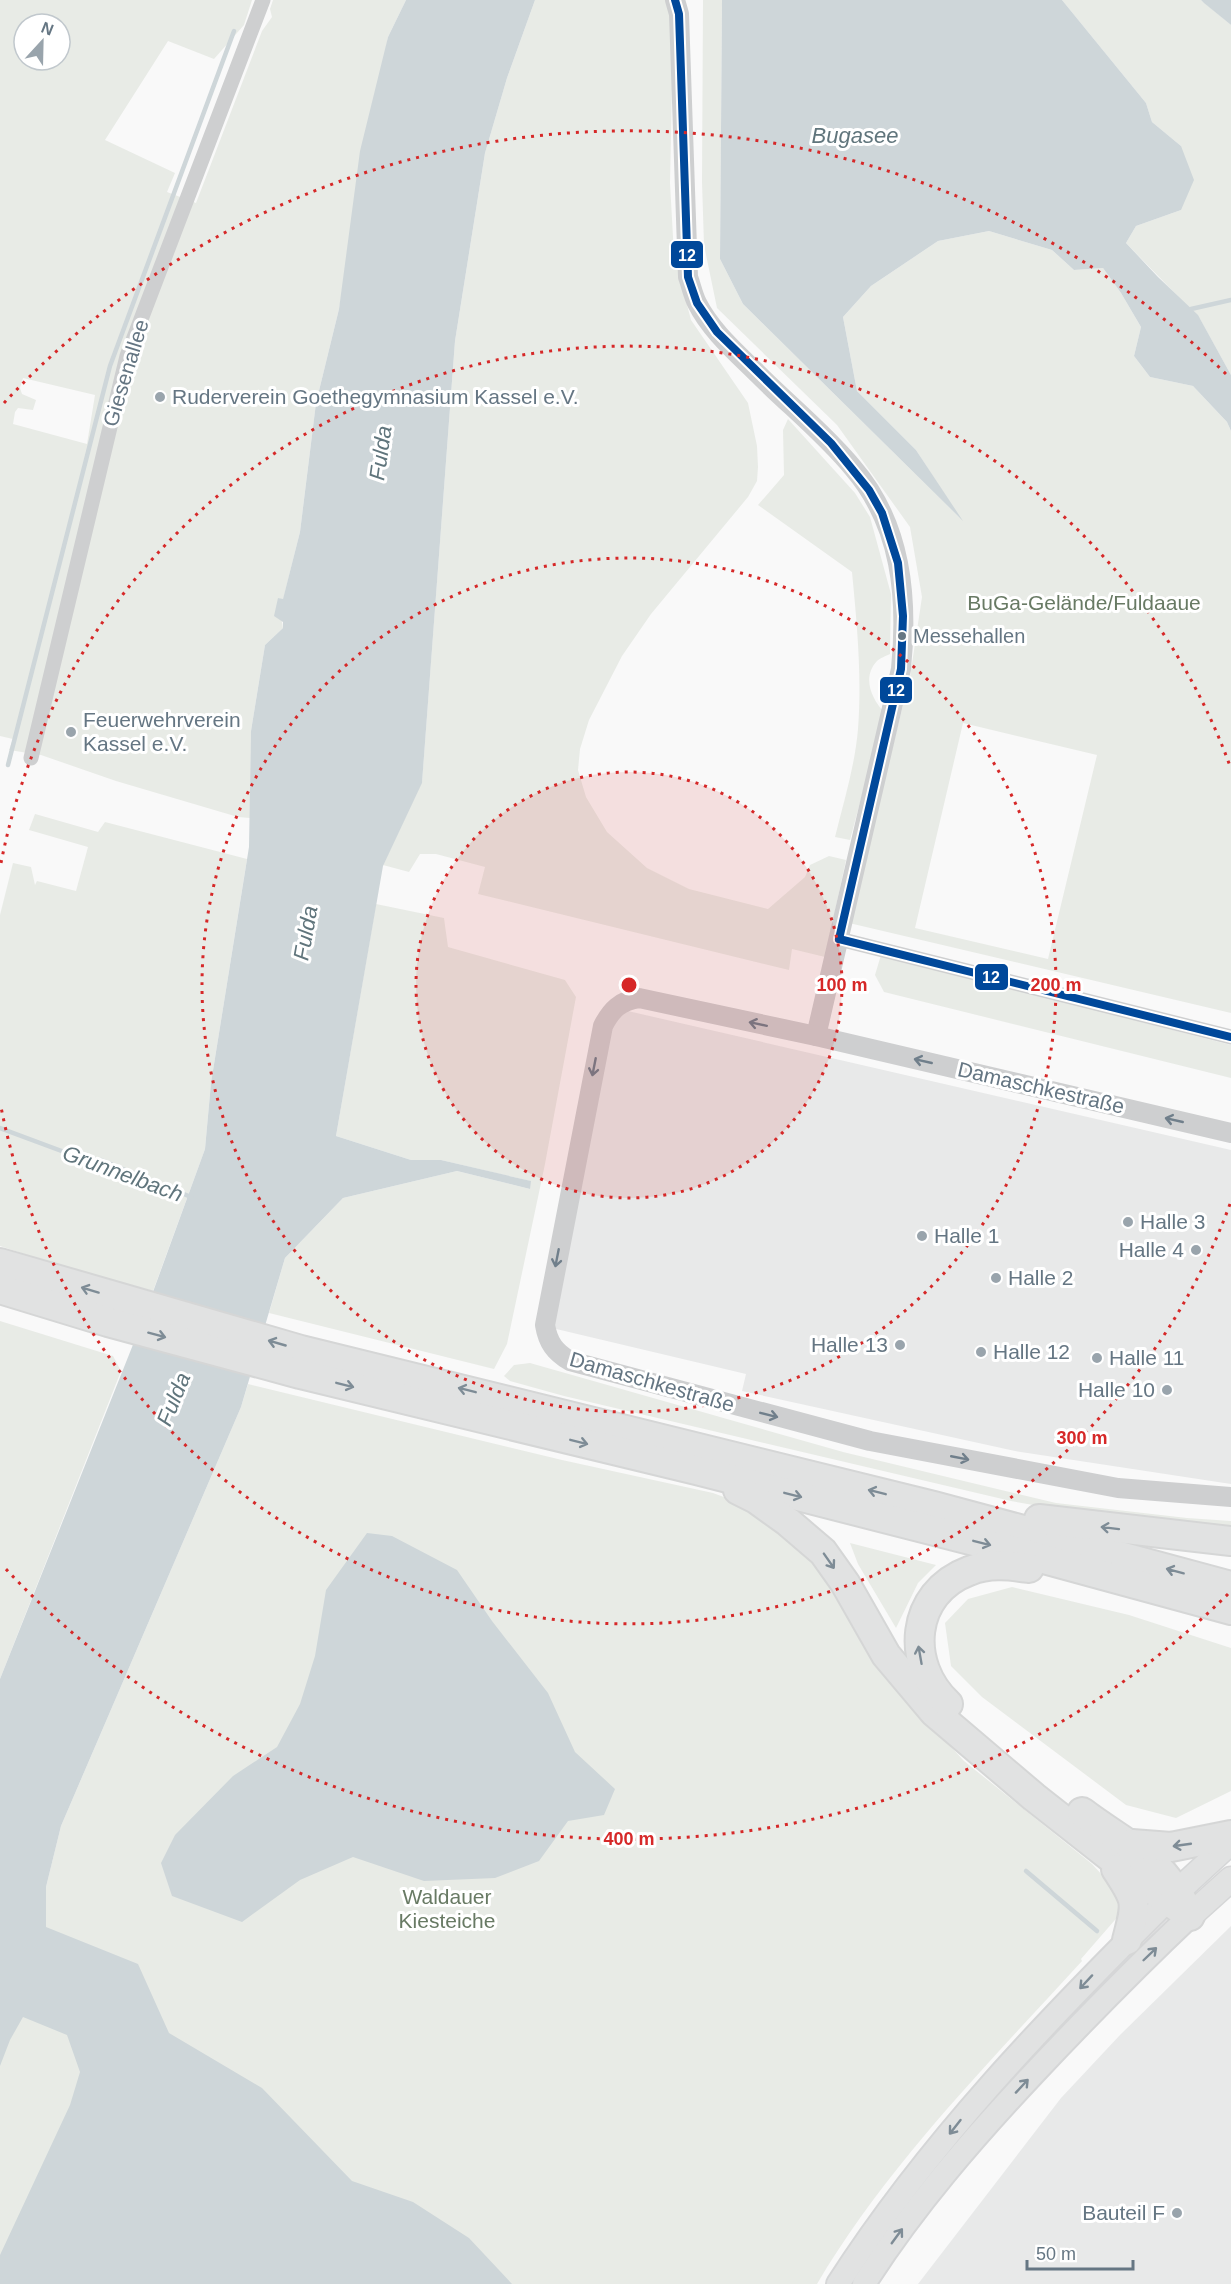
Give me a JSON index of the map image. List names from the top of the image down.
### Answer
{
  "streets": {
    "street": ["Giesenallee", "Damaschkestraße"]
  },
  "water": ["Bugasee", "Fulda", "Grunnelbach"],
  "parks": ["BuGa-Gelände/Fuldaaue", "Waldauer Kiesteiche"],
  "places": [
    "Ruderverein Goethegymnasium Kassel e.V.",
    "Messehallen",
    "Feuerwehrverein Kassel e.V.",
    "Halle 3",
    "Halle 1",
    "Halle 4",
    "Halle 2",
    "Halle 13",
    "Halle 12",
    "Halle 11",
    "Halle 10",
    "Bauteil F"
  ],
  "lines": ["transit line 12"],
  "scale_bar": "50 m",
  "north": "top",
  "rings": [
    "100 m",
    "200 m",
    "300 m",
    "400 m"
  ]
}
